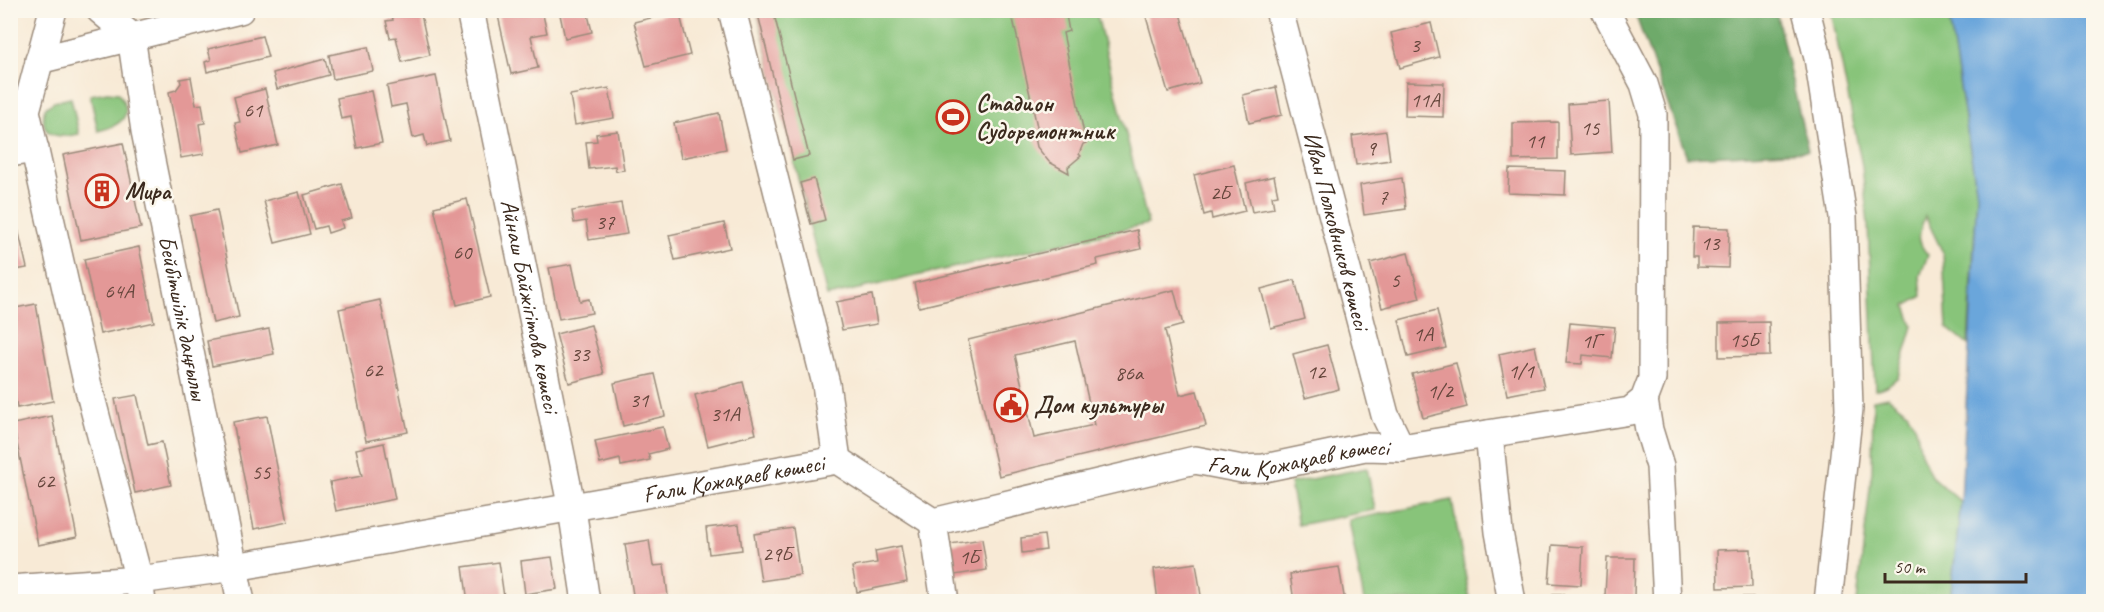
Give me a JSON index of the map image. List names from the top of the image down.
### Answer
{
  "streets": {
    "street": [
      "Иван Полковников көшесі",
      "Айнаш Байжігітова көшесі",
      "Бейбітшілік даңғылы",
      "Ғали Қожақаев көшесі"
    ]
  },
  "crossings": [
    ["Иван Полковников көшесі", "Ғали Қожақаев көшесі"],
    ["Айнаш Байжігітова көшесі", "Ғали Қожақаев көшесі"],
    ["Бейбітшілік даңғылы", "Ғали Қожақаев көшесі"]
  ],
  "places": {
    "sports": ["Стадион Судоремонтник"],
    "building": ["Мира"],
    "public building": ["Дом культуры"]
  },
  "house_numbers": [
    "3",
    "11А",
    "61",
    "15",
    "11",
    "9",
    "2Б",
    "7",
    "37",
    "13",
    "60",
    "5",
    "64А",
    "1А",
    "15Б",
    "1Г",
    "33",
    "62",
    "1/1",
    "12",
    "86а",
    "1/2",
    "31",
    "31А",
    "55",
    "62",
    "29Б",
    "1Б"
  ],
  "scale_bar": "50 m"
}
